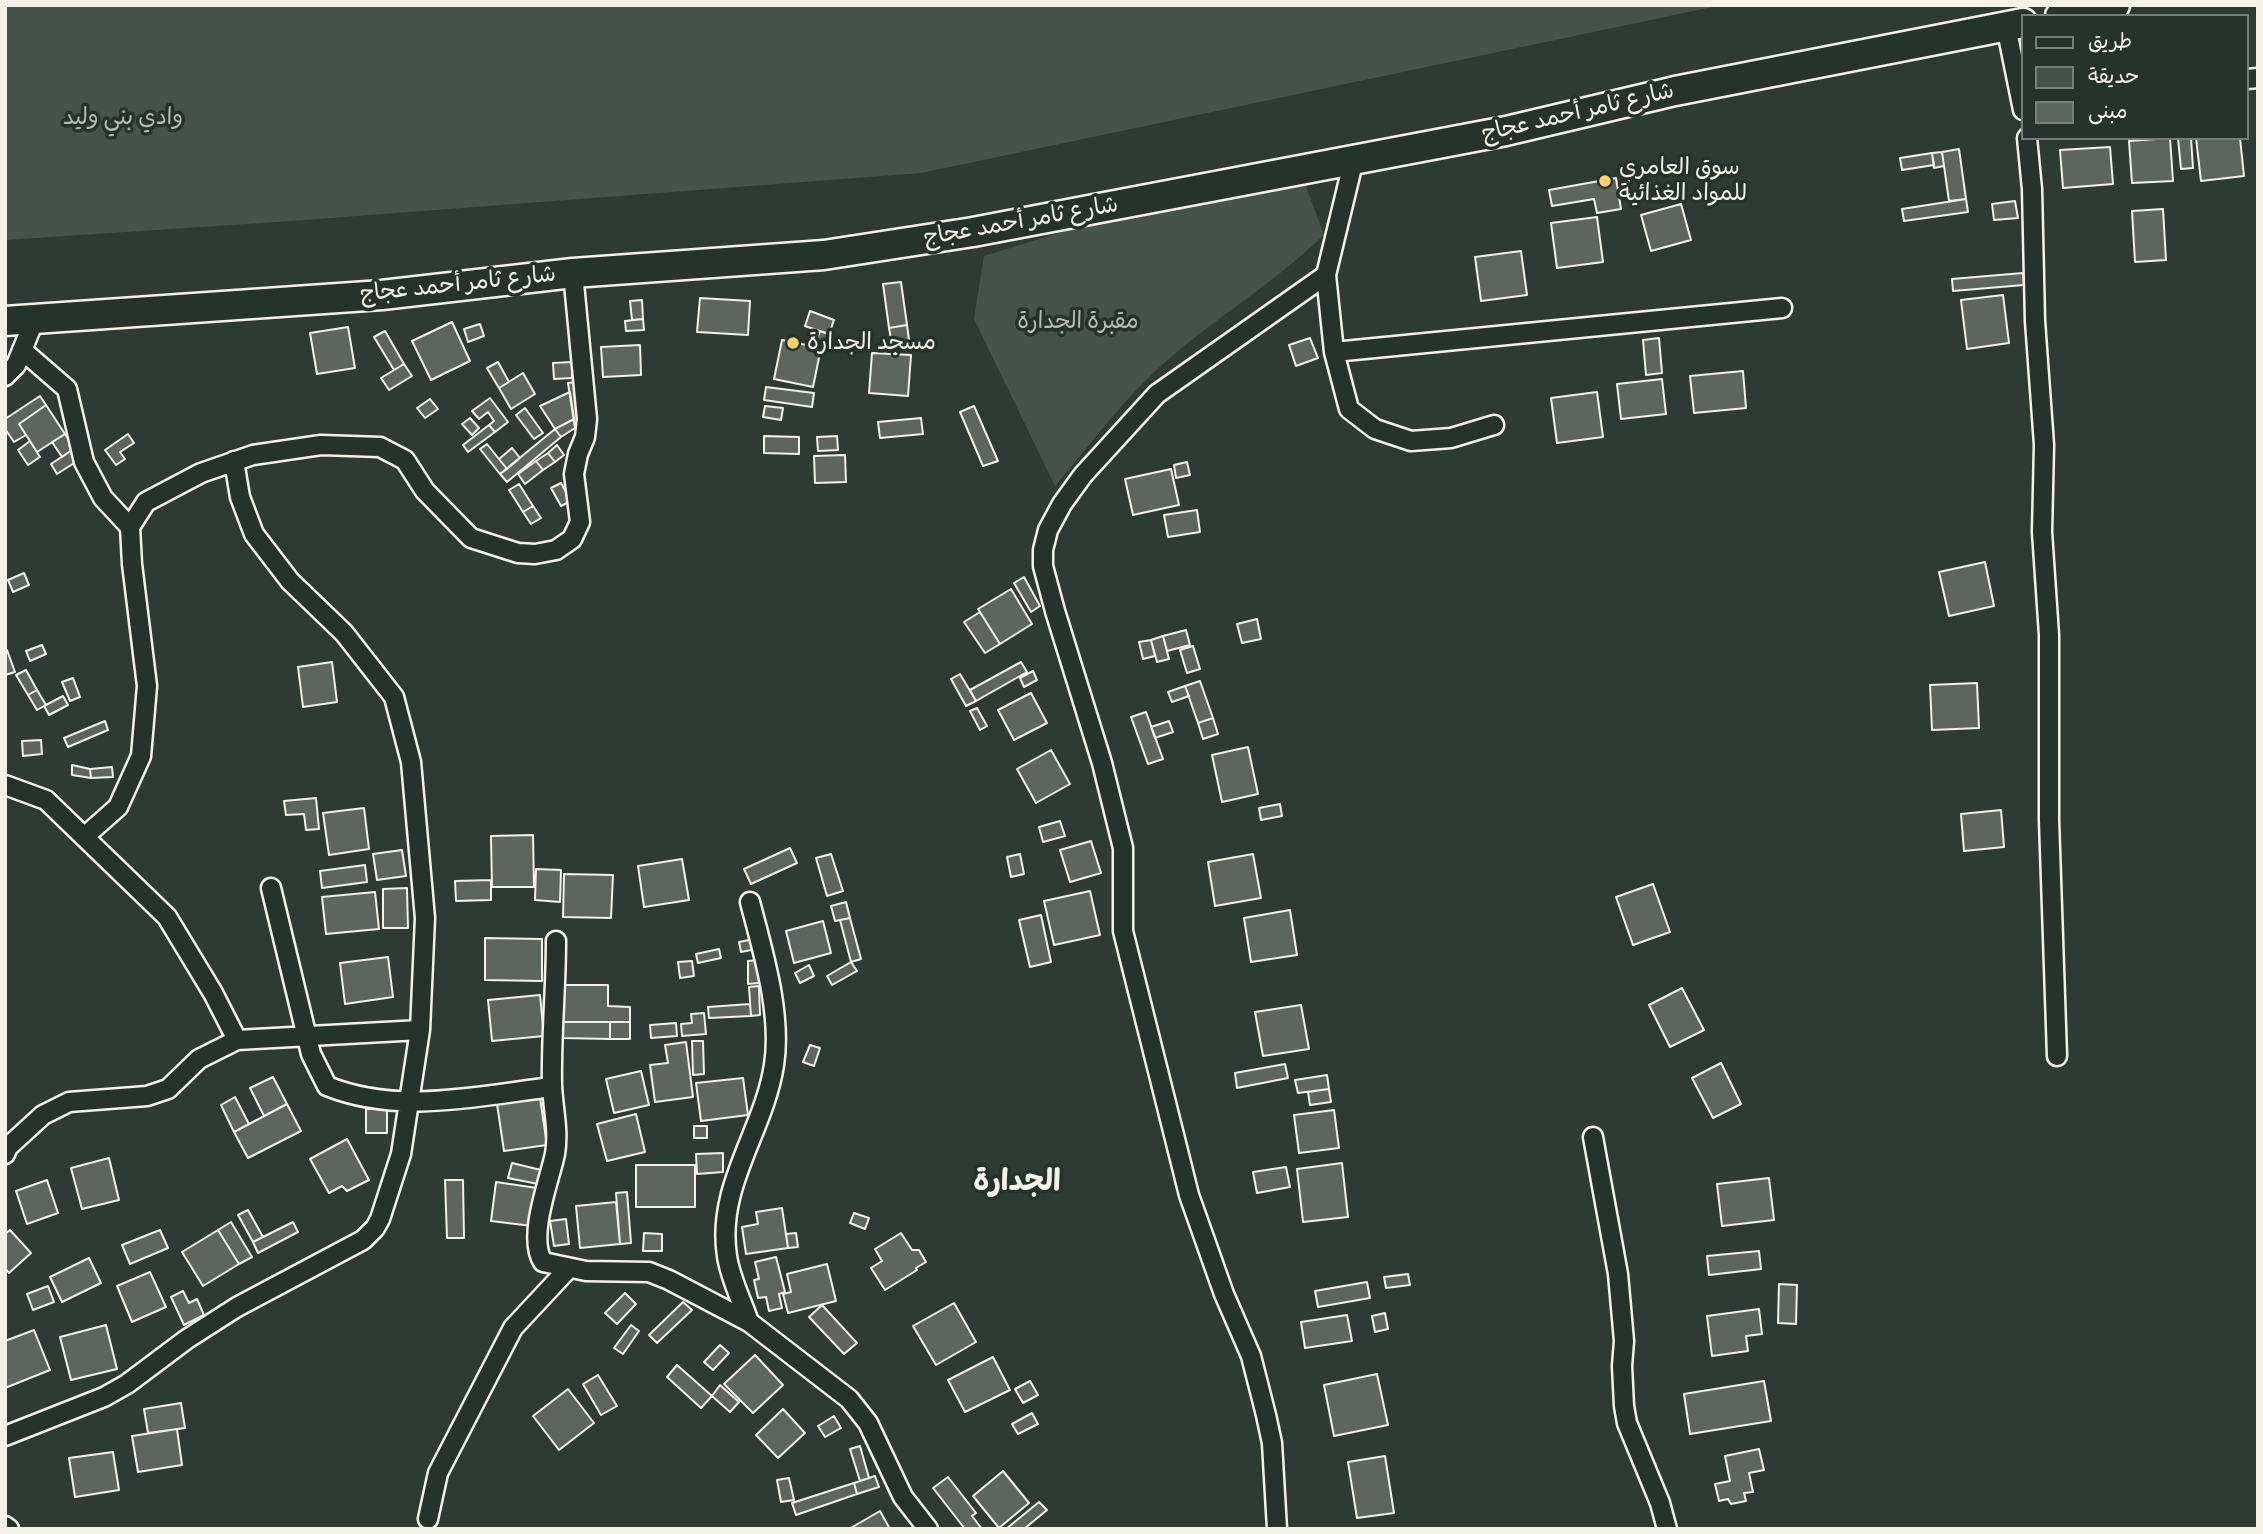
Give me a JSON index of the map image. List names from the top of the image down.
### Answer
{
  "streets": {
    "main road": ["شارع ثامر أحمد عجاج"]
  },
  "districts": ["الجدارة"],
  "parks": ["وادي بني وليد", "مقبرة الجدارة"],
  "places": ["سوق العامري للمواد الغذائية", "مسجد الجدارة"],
  "legend": ["طريق", "حديقة", "مبنى"]
}
